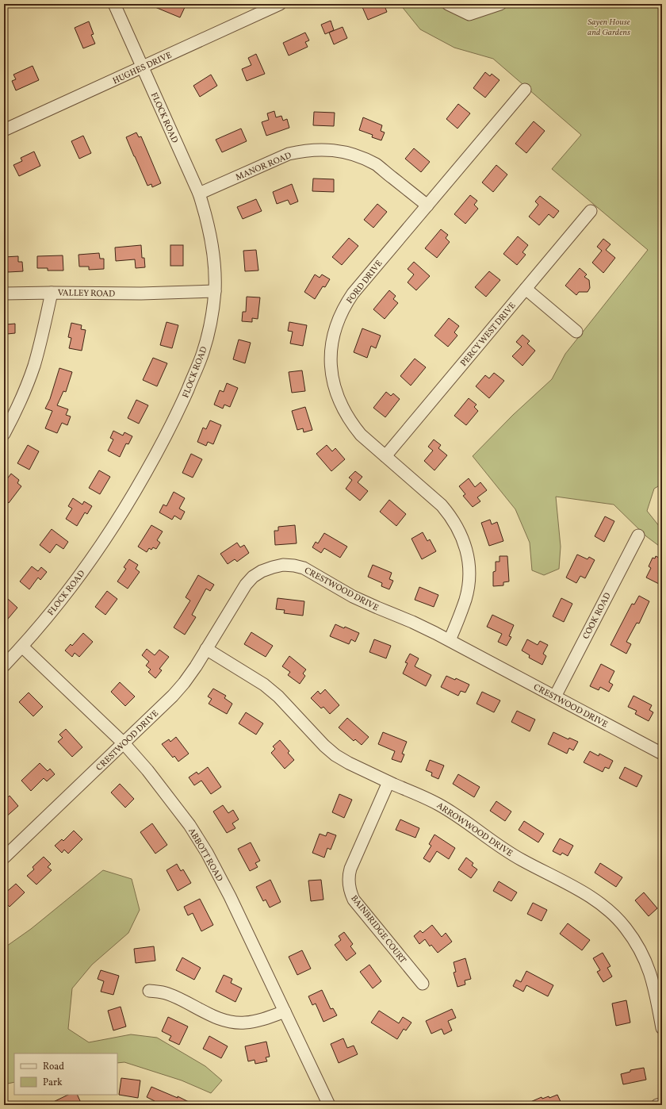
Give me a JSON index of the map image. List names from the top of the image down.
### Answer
{
  "streets": {
    "street": [
      "HUGHES DRIVE",
      "FLOCK ROAD",
      "MANOR ROAD",
      "FORD DRIVE",
      "VALLEY ROAD",
      "PERCY WEST DRIVE",
      "CRESTWOOD DRIVE",
      "COOK ROAD",
      "ARROWWOOD DRIVE",
      "ABBOTT ROAD",
      "BAINBRIDGE COURT"
    ]
  },
  "crossings": [
    ["HUGHES DRIVE", "FLOCK ROAD"],
    ["FLOCK ROAD", "MANOR ROAD"],
    ["FLOCK ROAD", "VALLEY ROAD"],
    ["FLOCK ROAD", "ABBOTT ROAD"],
    ["MANOR ROAD", "FORD DRIVE"],
    ["FORD DRIVE", "PERCY WEST DRIVE"],
    ["FORD DRIVE", "CRESTWOOD DRIVE"],
    ["CRESTWOOD DRIVE", "COOK ROAD"],
    ["CRESTWOOD DRIVE", "ARROWWOOD DRIVE"],
    ["CRESTWOOD DRIVE", "ABBOTT ROAD"],
    ["ARROWWOOD DRIVE", "BAINBRIDGE COURT"]
  ],
  "parks": ["Sayen House and Gardens"],
  "legend": ["Road", "Park"]
}
